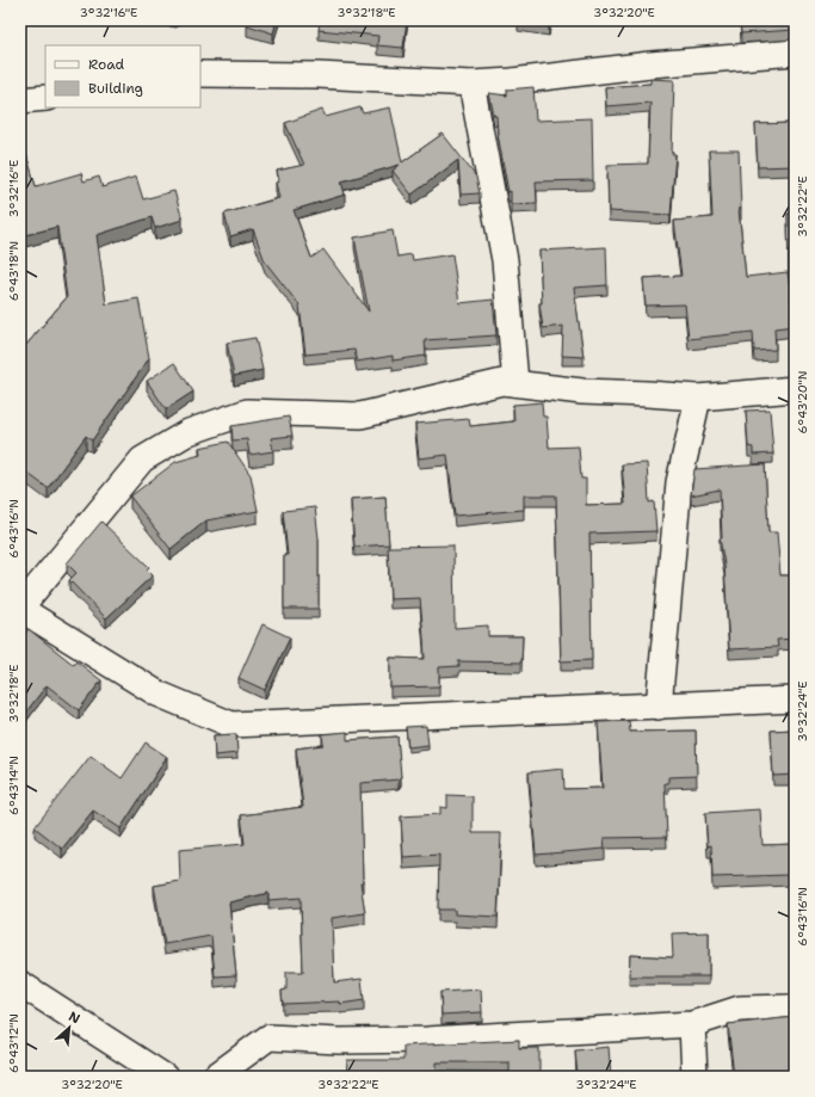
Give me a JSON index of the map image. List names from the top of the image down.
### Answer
{
  "legend": ["Road", "Building"],
  "north": "top right",
  "coordinates": [
    "3°32'16\"E",
    "3°32'18\"E",
    "3°32'20\"E",
    "3°32'22\"E",
    "6°43'18\"N",
    "6°43'20\"N",
    "6°43'16\"N",
    "3°32'24\"E",
    "6°43'14\"N",
    "6°43'12\"N"
  ]
}
